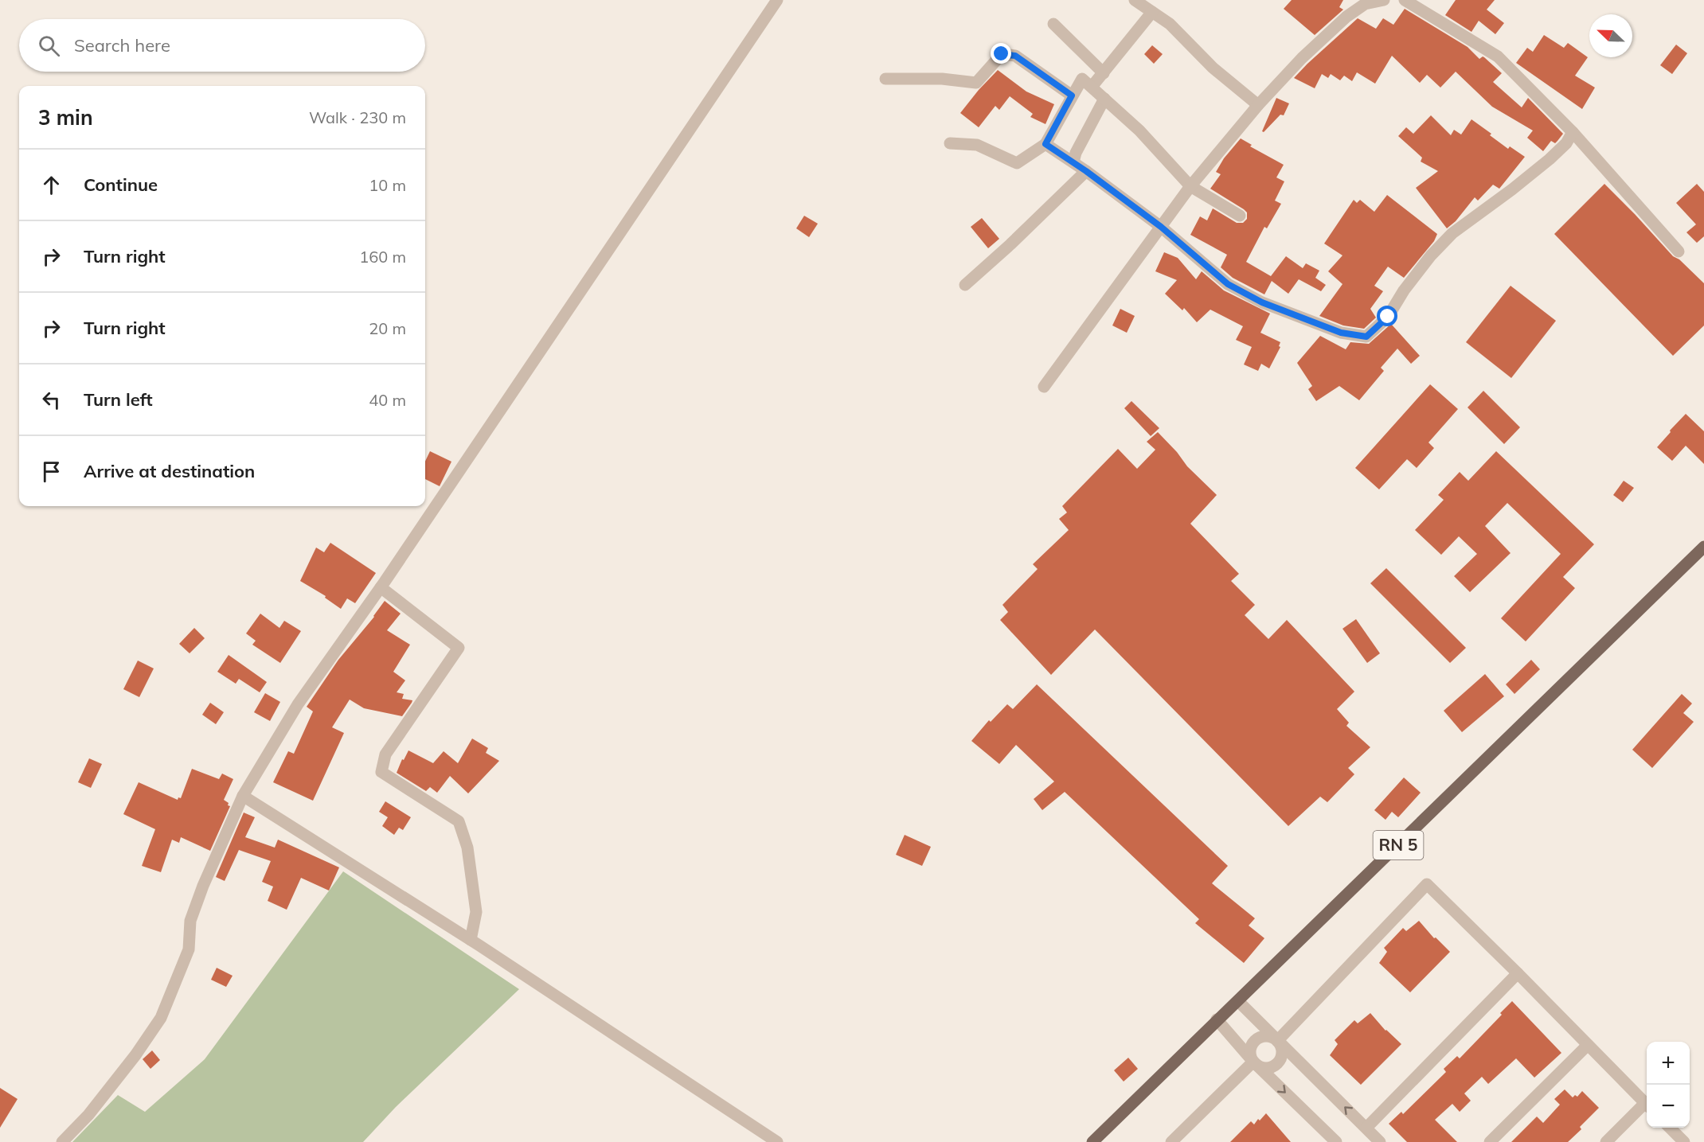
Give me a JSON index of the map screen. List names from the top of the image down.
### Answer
{
  "streets": {
    "main road": ["RN 5"]
  },
  "north": "top left",
  "page": {
    "search": "Search here",
    "heading": ["3 min", "Walk · 230 m"],
    "list": [
      ["Continue", "10 m"],
      ["Turn right", "160 m"],
      ["Turn right", "20 m"],
      ["Turn left", "40 m"],
      "Arrive at destination"
    ],
    "map_buttons": ["+", "−"]
  }
}
